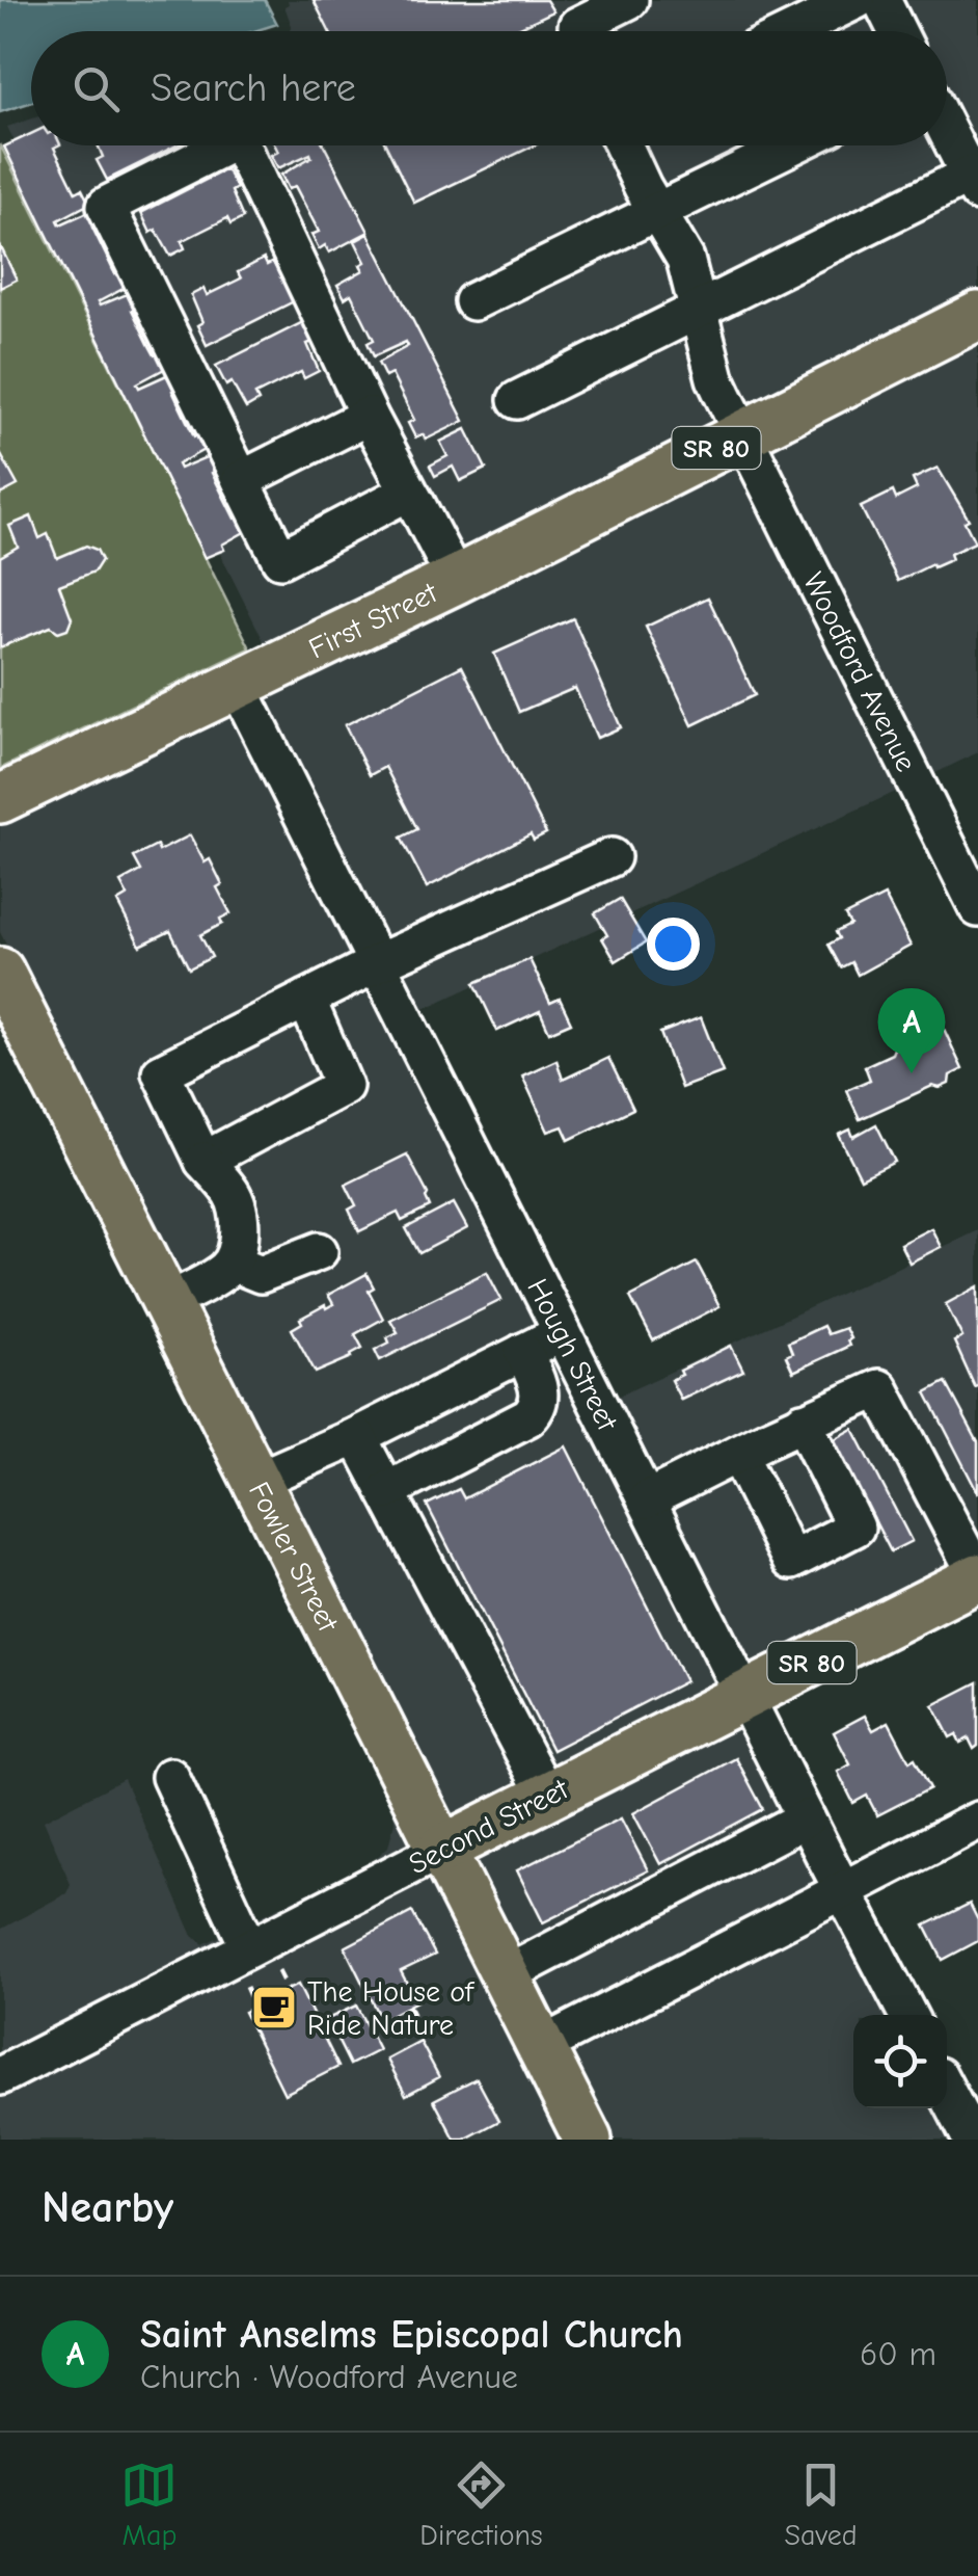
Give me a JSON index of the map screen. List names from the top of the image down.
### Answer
{
  "streets": {
    "main road": [
      "SR 80",
      "First Street",
      "Fowler Street",
      "Second Street"
    ],
    "street": ["Woodford Avenue", "Hough Street"]
  },
  "crossings": [
    ["First Street", "Woodford Avenue"],
    ["First Street", "Hough Street"],
    ["Hough Street", "Second Street"],
    ["Fowler Street", "Second Street"]
  ],
  "places": {
    "cafe": ["The House of Ride Nature"]
  },
  "page": {
    "search": "Search here",
    "pins": "A",
    "heading": "Nearby",
    "list": [
      {
        "mark": "A",
        "name": "Saint Anselms Episcopal Church",
        "note": "Church · Woodford Avenue",
        "value": "60 m"
      }
    ],
    "nav": ["Map", "Directions", "Saved"]
  }
}
